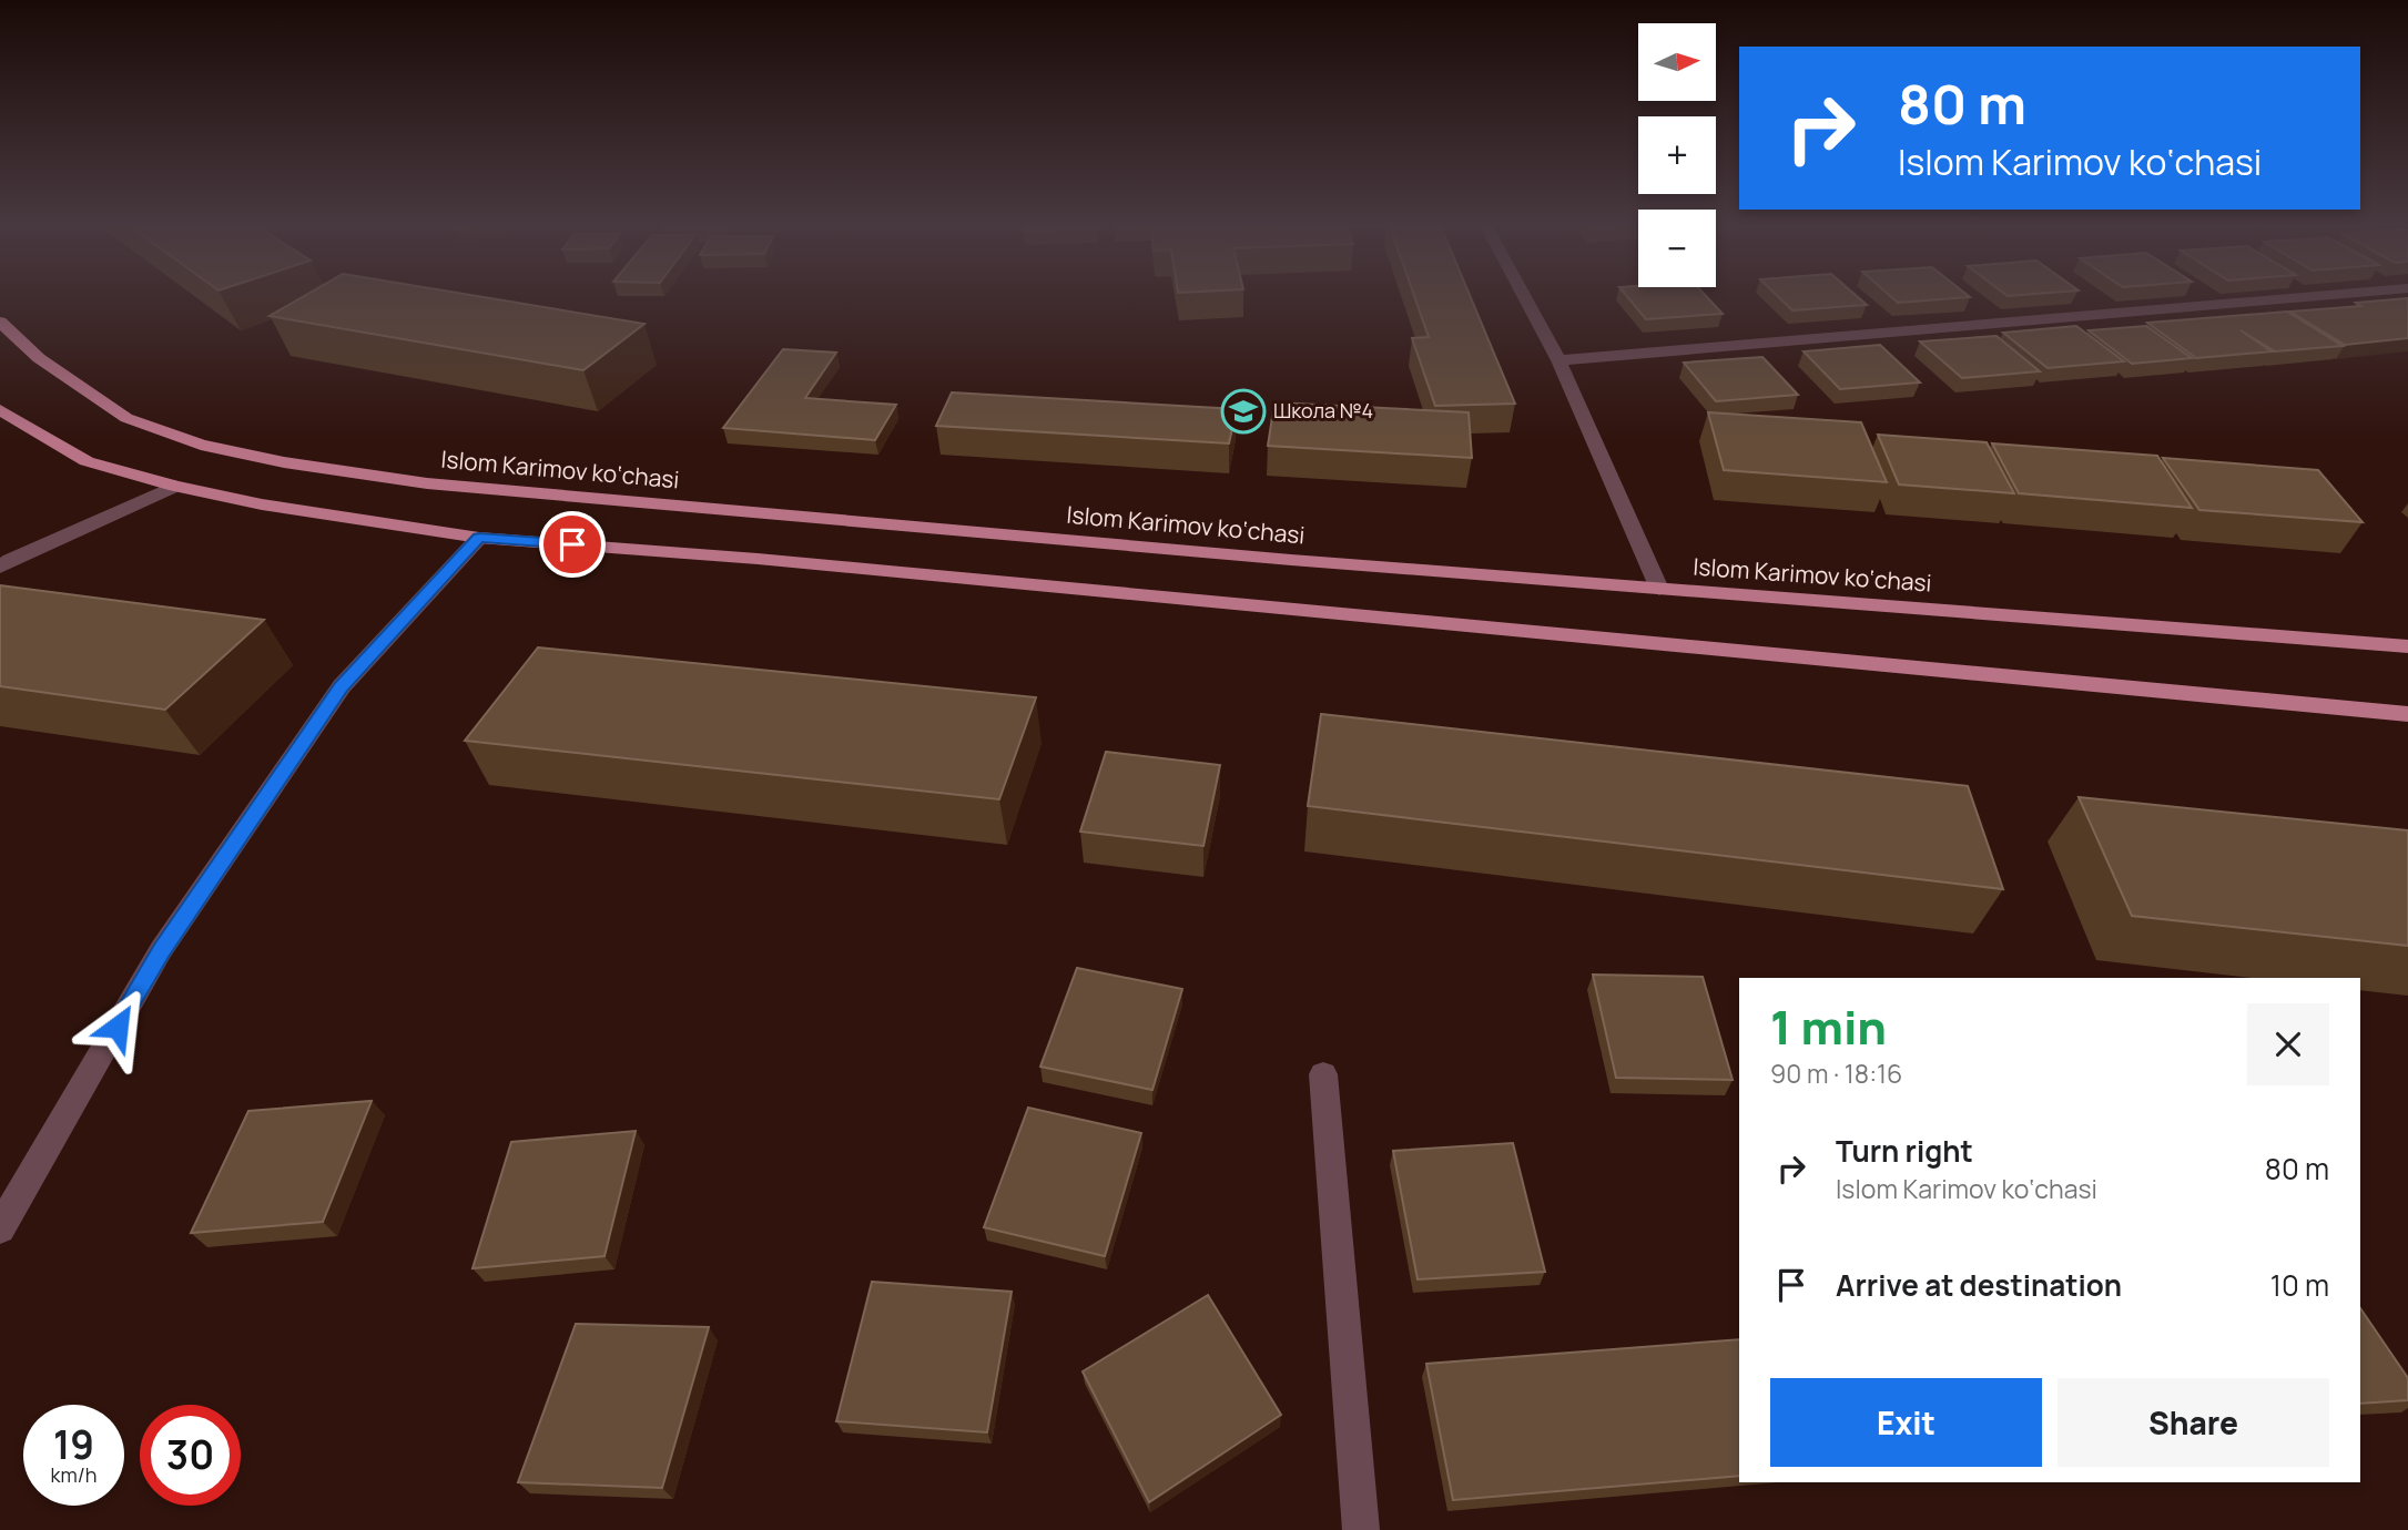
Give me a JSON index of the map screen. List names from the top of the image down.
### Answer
{
  "streets": {
    "main road": ["Islom Karimov ko‘chasi"]
  },
  "places": {
    "school or university": ["Школа №4"]
  },
  "north": "right",
  "page": {
    "map_buttons": ["+", "−"],
    "turn": ["80 m", "Islom Karimov ko‘chasi"],
    "heading": ["1 min", "90 m · 18:16"],
    "list": [
      {
        "name": "Turn right",
        "note": "Islom Karimov ko‘chasi",
        "value": "80 m"
      },
      {
        "name": "Arrive at destination",
        "value": "10 m"
      }
    ],
    "buttons": ["Exit", "Share"],
    "speed": "19 km/h",
    "limit": "30"
  }
}
